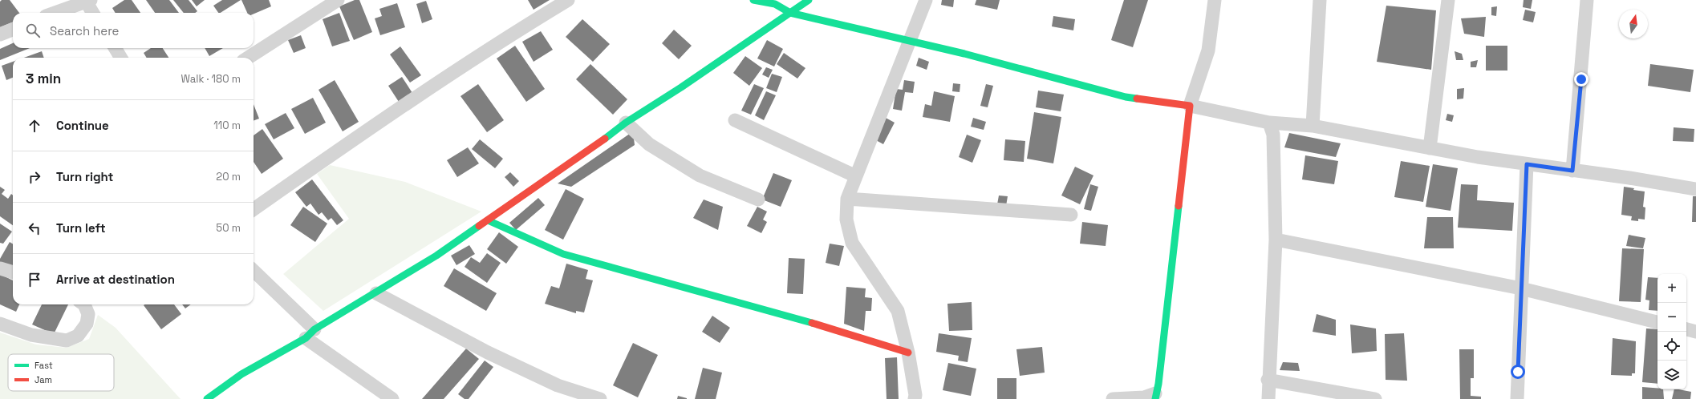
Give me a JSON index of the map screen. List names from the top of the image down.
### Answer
{
  "legend": ["Fast", "Jam"],
  "north": "top",
  "page": {
    "search": "Search here",
    "heading": ["3 min", "Walk · 180 m"],
    "list": [
      ["Continue", "110 m"],
      ["Turn right", "20 m"],
      ["Turn left", "50 m"],
      "Arrive at destination"
    ],
    "map_buttons": ["+", "−"]
  }
}
